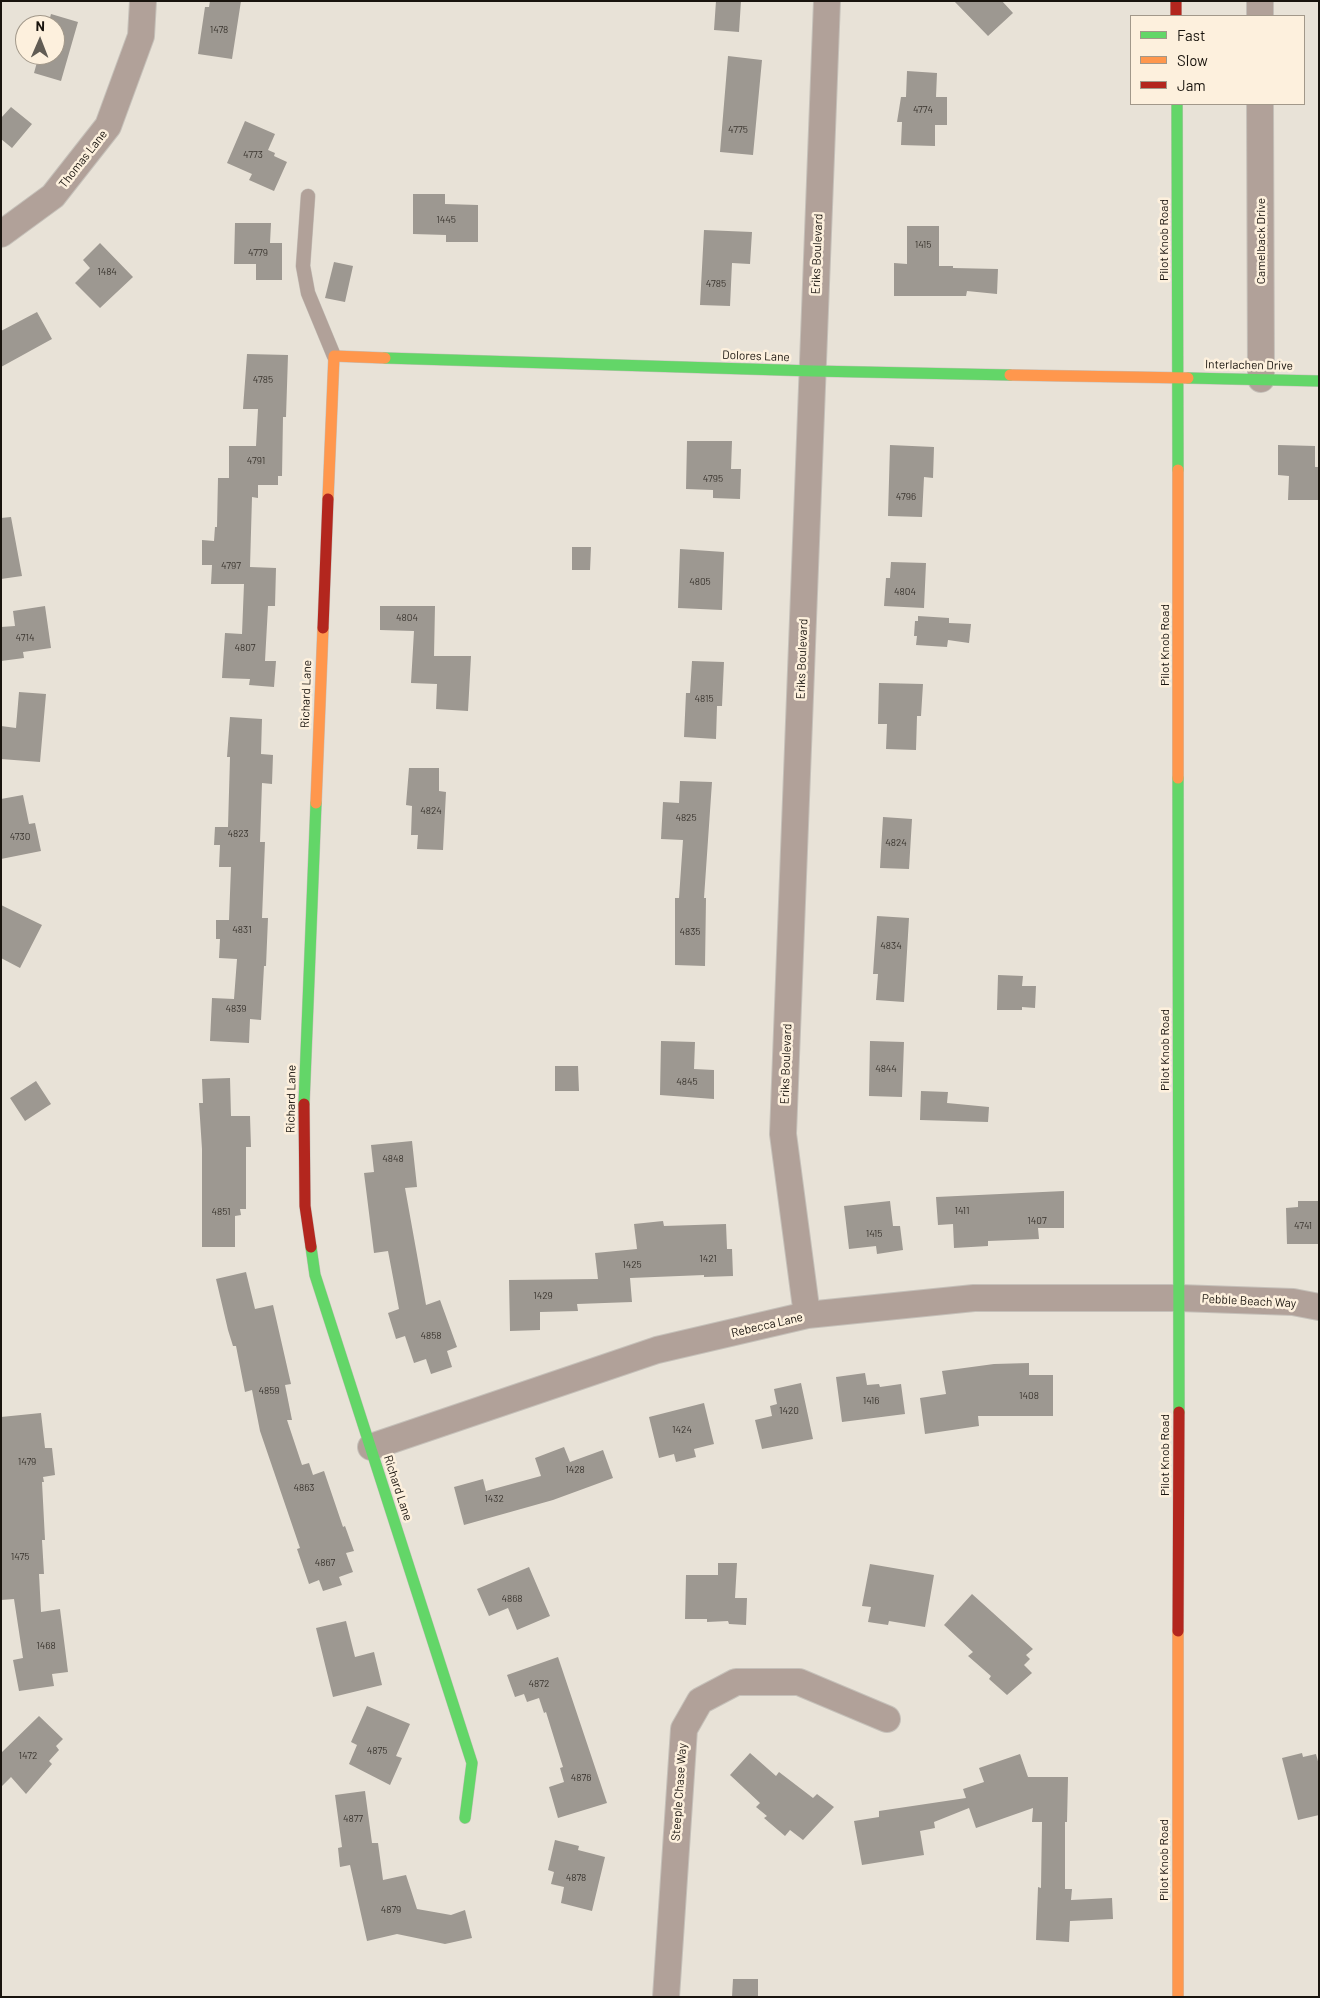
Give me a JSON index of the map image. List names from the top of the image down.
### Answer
{
  "streets": {
    "street": [
      "Thomas Lane",
      "Pilot Knob Road",
      "Camelback Drive",
      "Eriks Boulevard",
      "Dolores Lane",
      "Interlachen Drive",
      "Richard Lane",
      "Pebble Beach Way",
      "Rebecca Lane",
      "Steeple Chase Way"
    ]
  },
  "crossings": [
    ["Pilot Knob Road", "Dolores Lane"],
    ["Pilot Knob Road", "Interlachen Drive"],
    ["Pilot Knob Road", "Pebble Beach Way"],
    ["Pilot Knob Road", "Rebecca Lane"],
    ["Camelback Drive", "Interlachen Drive"],
    ["Eriks Boulevard", "Dolores Lane"],
    ["Eriks Boulevard", "Rebecca Lane"],
    ["Dolores Lane", "Interlachen Drive"],
    ["Dolores Lane", "Richard Lane"],
    ["Richard Lane", "Rebecca Lane"],
    ["Pebble Beach Way", "Rebecca Lane"]
  ],
  "house_numbers": [
    "1478",
    "4774",
    "4775",
    "4773",
    "1445",
    "1415",
    "4779",
    "1484",
    "4785",
    "4785",
    "4791",
    "4795",
    "4796",
    "4797",
    "4805",
    "4804",
    "4804",
    "4714",
    "4807",
    "4815",
    "4824",
    "4825",
    "4823",
    "4730",
    "4824",
    "4831",
    "4835",
    "4834",
    "4839",
    "4844",
    "4845",
    "4848",
    "1411",
    "4851",
    "1407",
    "4741",
    "1415",
    "1421",
    "1425",
    "1429",
    "4858",
    "4859",
    "1408",
    "1416",
    "1420",
    "1424",
    "1479",
    "1428",
    "4863",
    "1432",
    "1475",
    "4867",
    "4868",
    "1468",
    "4872",
    "4875",
    "1472",
    "4876",
    "4877",
    "4878",
    "4879"
  ],
  "legend": ["Fast", "Slow", "Jam"],
  "north": "top"
}
